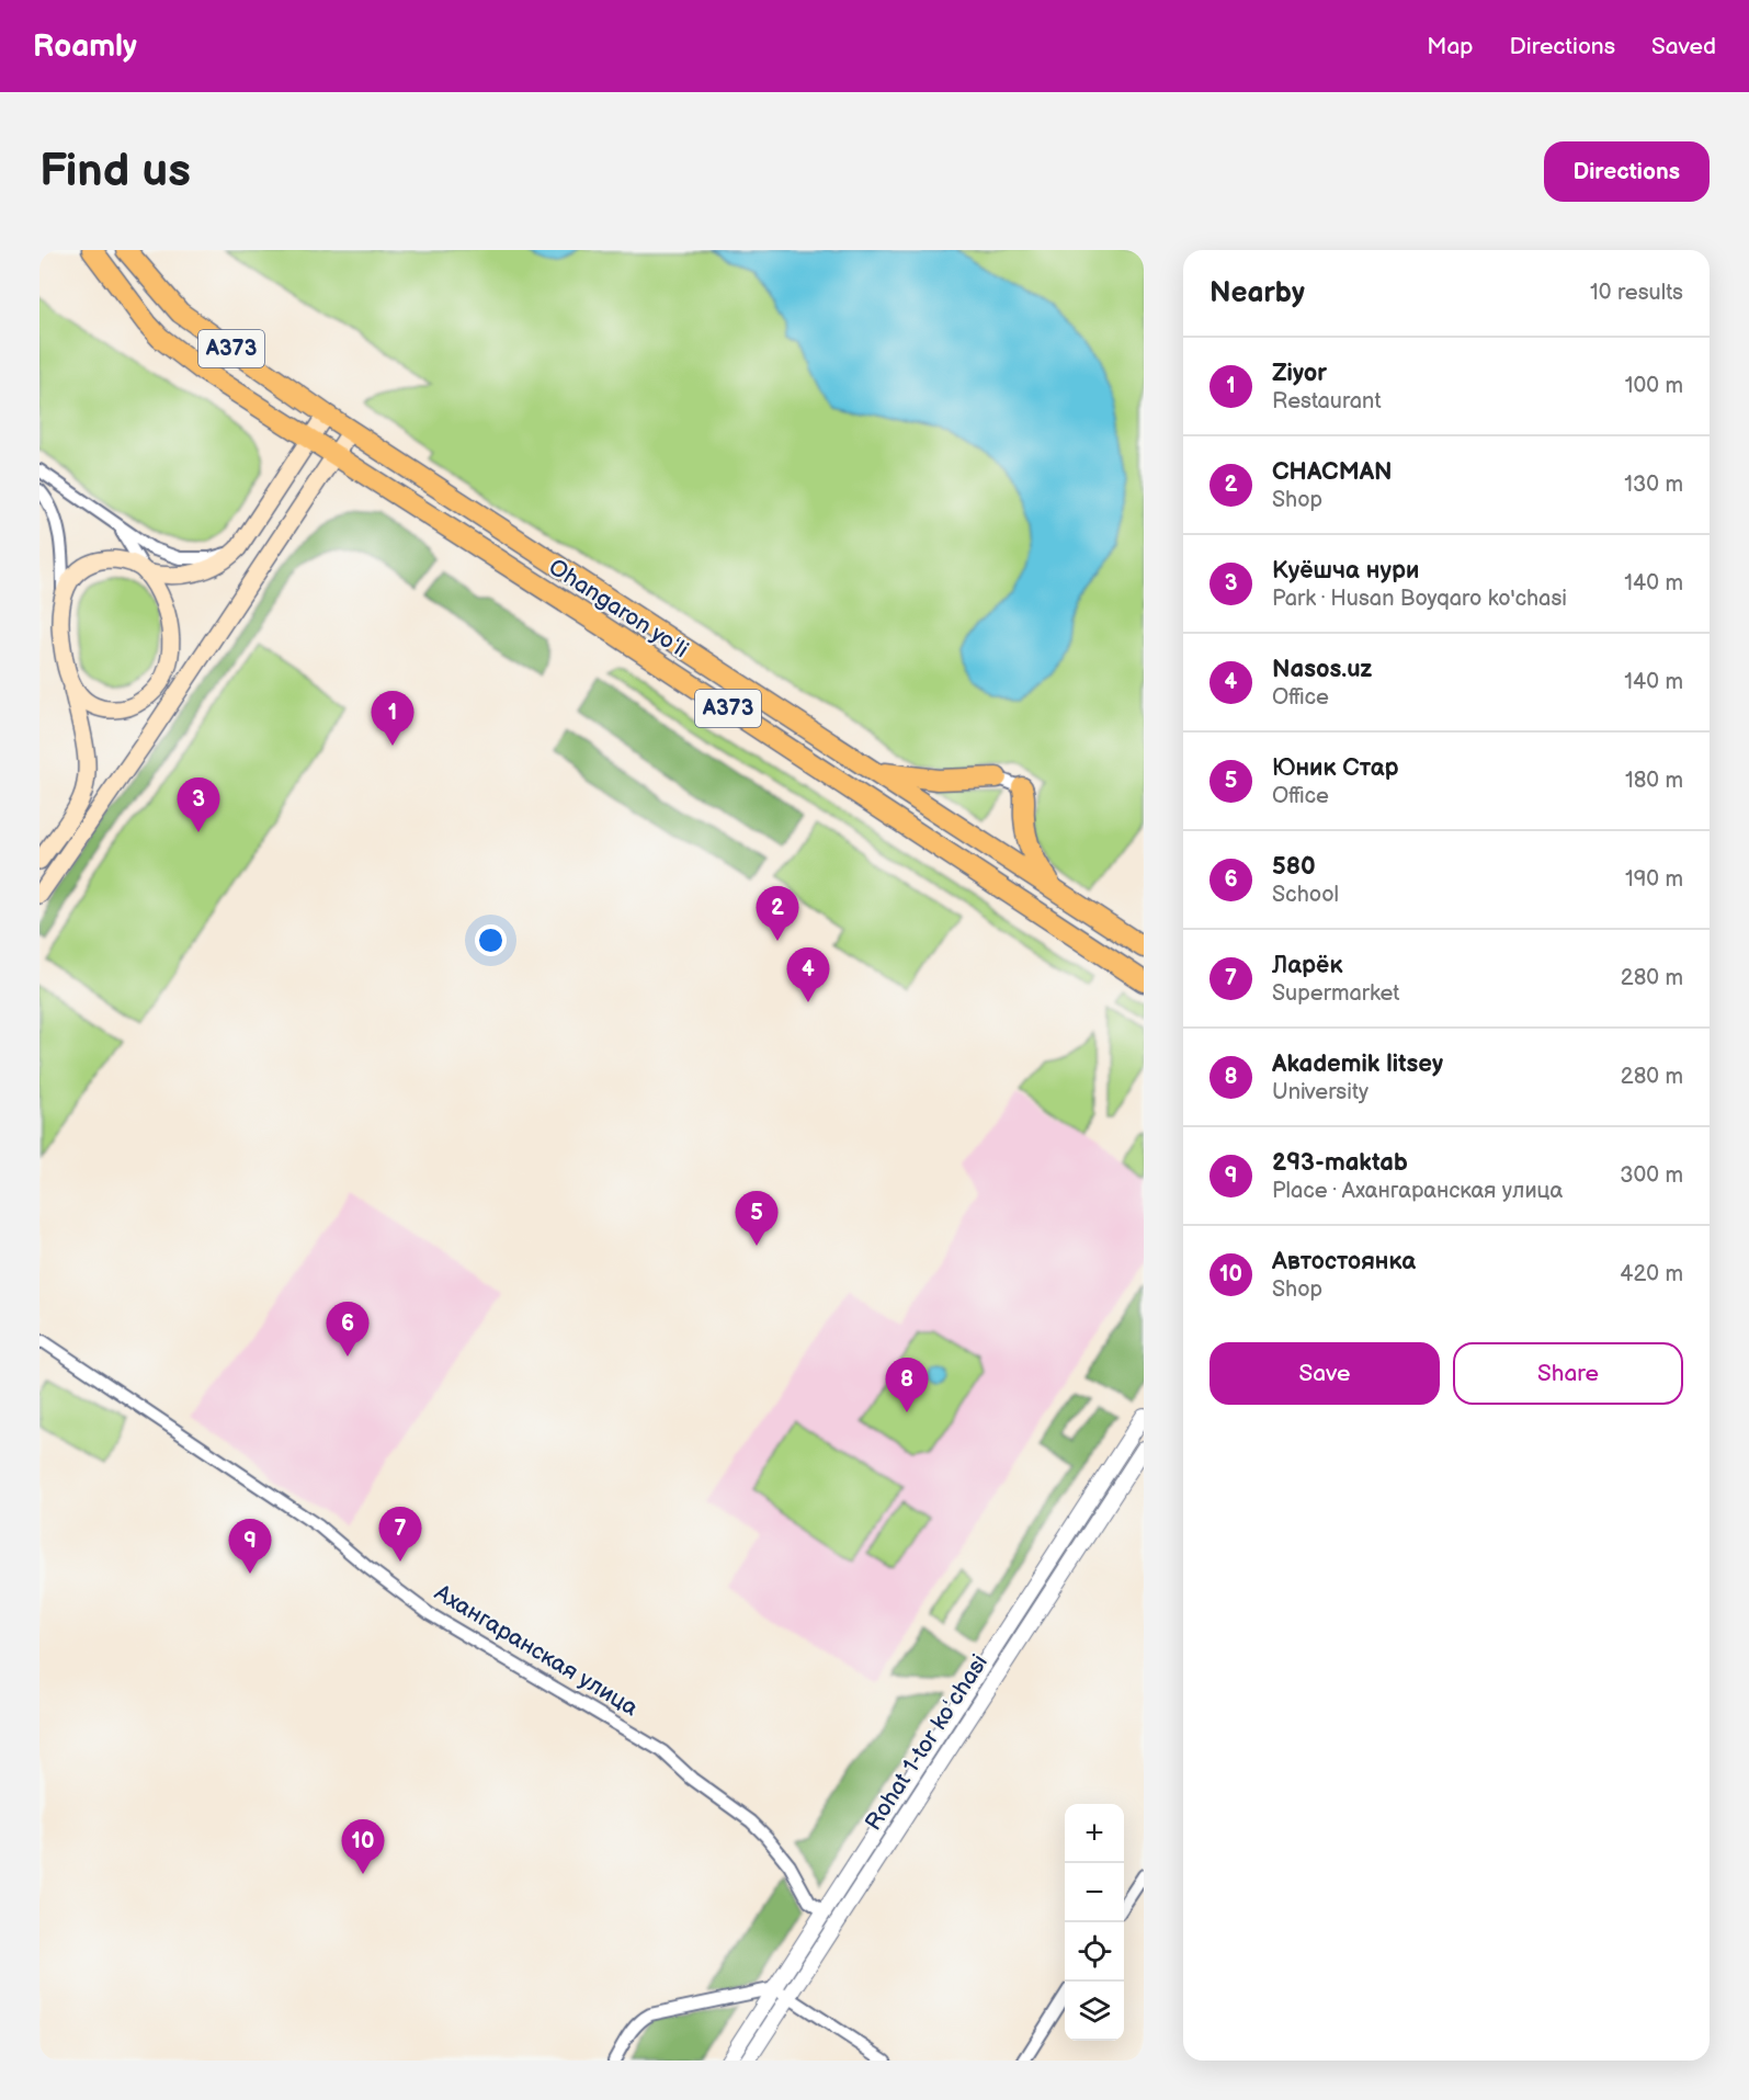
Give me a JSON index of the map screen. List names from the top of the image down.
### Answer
{
  "streets": {
    "highway": ["A373", "Ohangaron yoʻli"],
    "street": ["Ахангаранская улица", "Rohat 1-tor koʻchasi"]
  },
  "crossings": [
    ["Ахангаранская улица", "Rohat 1-tor koʻchasi"]
  ],
  "page": {
    "header": "Roamly",
    "nav": ["Map", "Directions", "Saved"],
    "buttons": [
      "Directions",
      ["Save", "Share"]
    ],
    "title": "Find us",
    "heading": ["Nearby", "10 results"],
    "list": [
      {
        "mark": "1",
        "name": "Ziyor",
        "note": "Restaurant",
        "value": "100 m"
      },
      {
        "mark": "2",
        "name": "CHACMAN",
        "note": "Shop",
        "value": "130 m"
      },
      {
        "mark": "3",
        "name": "Куёшча нури",
        "note": "Park · Husan Boyqaro ko'chasi",
        "value": "140 m"
      },
      {
        "mark": "4",
        "name": "Nasos.uz",
        "note": "Office",
        "value": "140 m"
      },
      {
        "mark": "5",
        "name": "Юник Стар",
        "note": "Office",
        "value": "180 m"
      },
      {
        "mark": "6",
        "name": "580",
        "note": "School",
        "value": "190 m"
      },
      {
        "mark": "7",
        "name": "Ларёк",
        "note": "Supermarket",
        "value": "280 m"
      },
      {
        "mark": "8",
        "name": "Akademik litsey",
        "note": "University",
        "value": "280 m"
      },
      {
        "mark": "9",
        "name": "293-maktab",
        "note": "Place · Ахангаранская улица",
        "value": "300 m"
      },
      {
        "mark": "10",
        "name": "Автостоянка",
        "note": "Shop",
        "value": "420 m"
      }
    ],
    "pins": [
      "1",
      "3",
      "2",
      "4",
      "5",
      "6",
      "8",
      "7",
      "9",
      "10"
    ],
    "map_buttons": ["+", "−"]
  }
}
